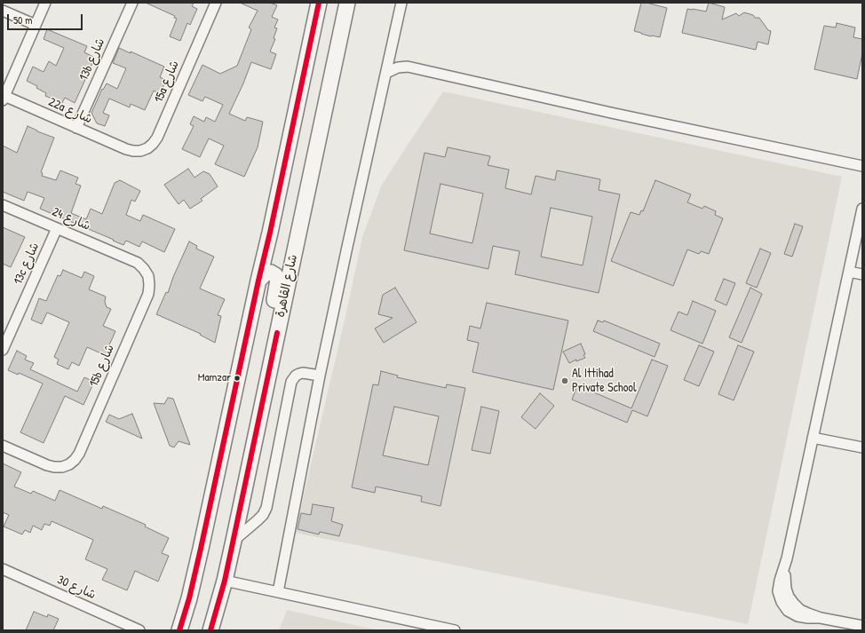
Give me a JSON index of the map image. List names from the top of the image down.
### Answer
{
  "streets": {
    "main road": ["شارع القاهرة"],
    "street": [
      "13b شارع",
      "15a شارع",
      "22a شارع",
      "شارع 24",
      "13c شارع",
      "15b شارع",
      "شارع 30"
    ]
  },
  "crossings": [
    ["13b شارع", "22a شارع"],
    ["15a شارع", "22a شارع"],
    ["شارع 24", "13c شارع"],
    ["شارع 24", "15b شارع"]
  ],
  "places": ["Mamzar", "Al Ittihad Private School"],
  "scale_bar": "50 m"
}
